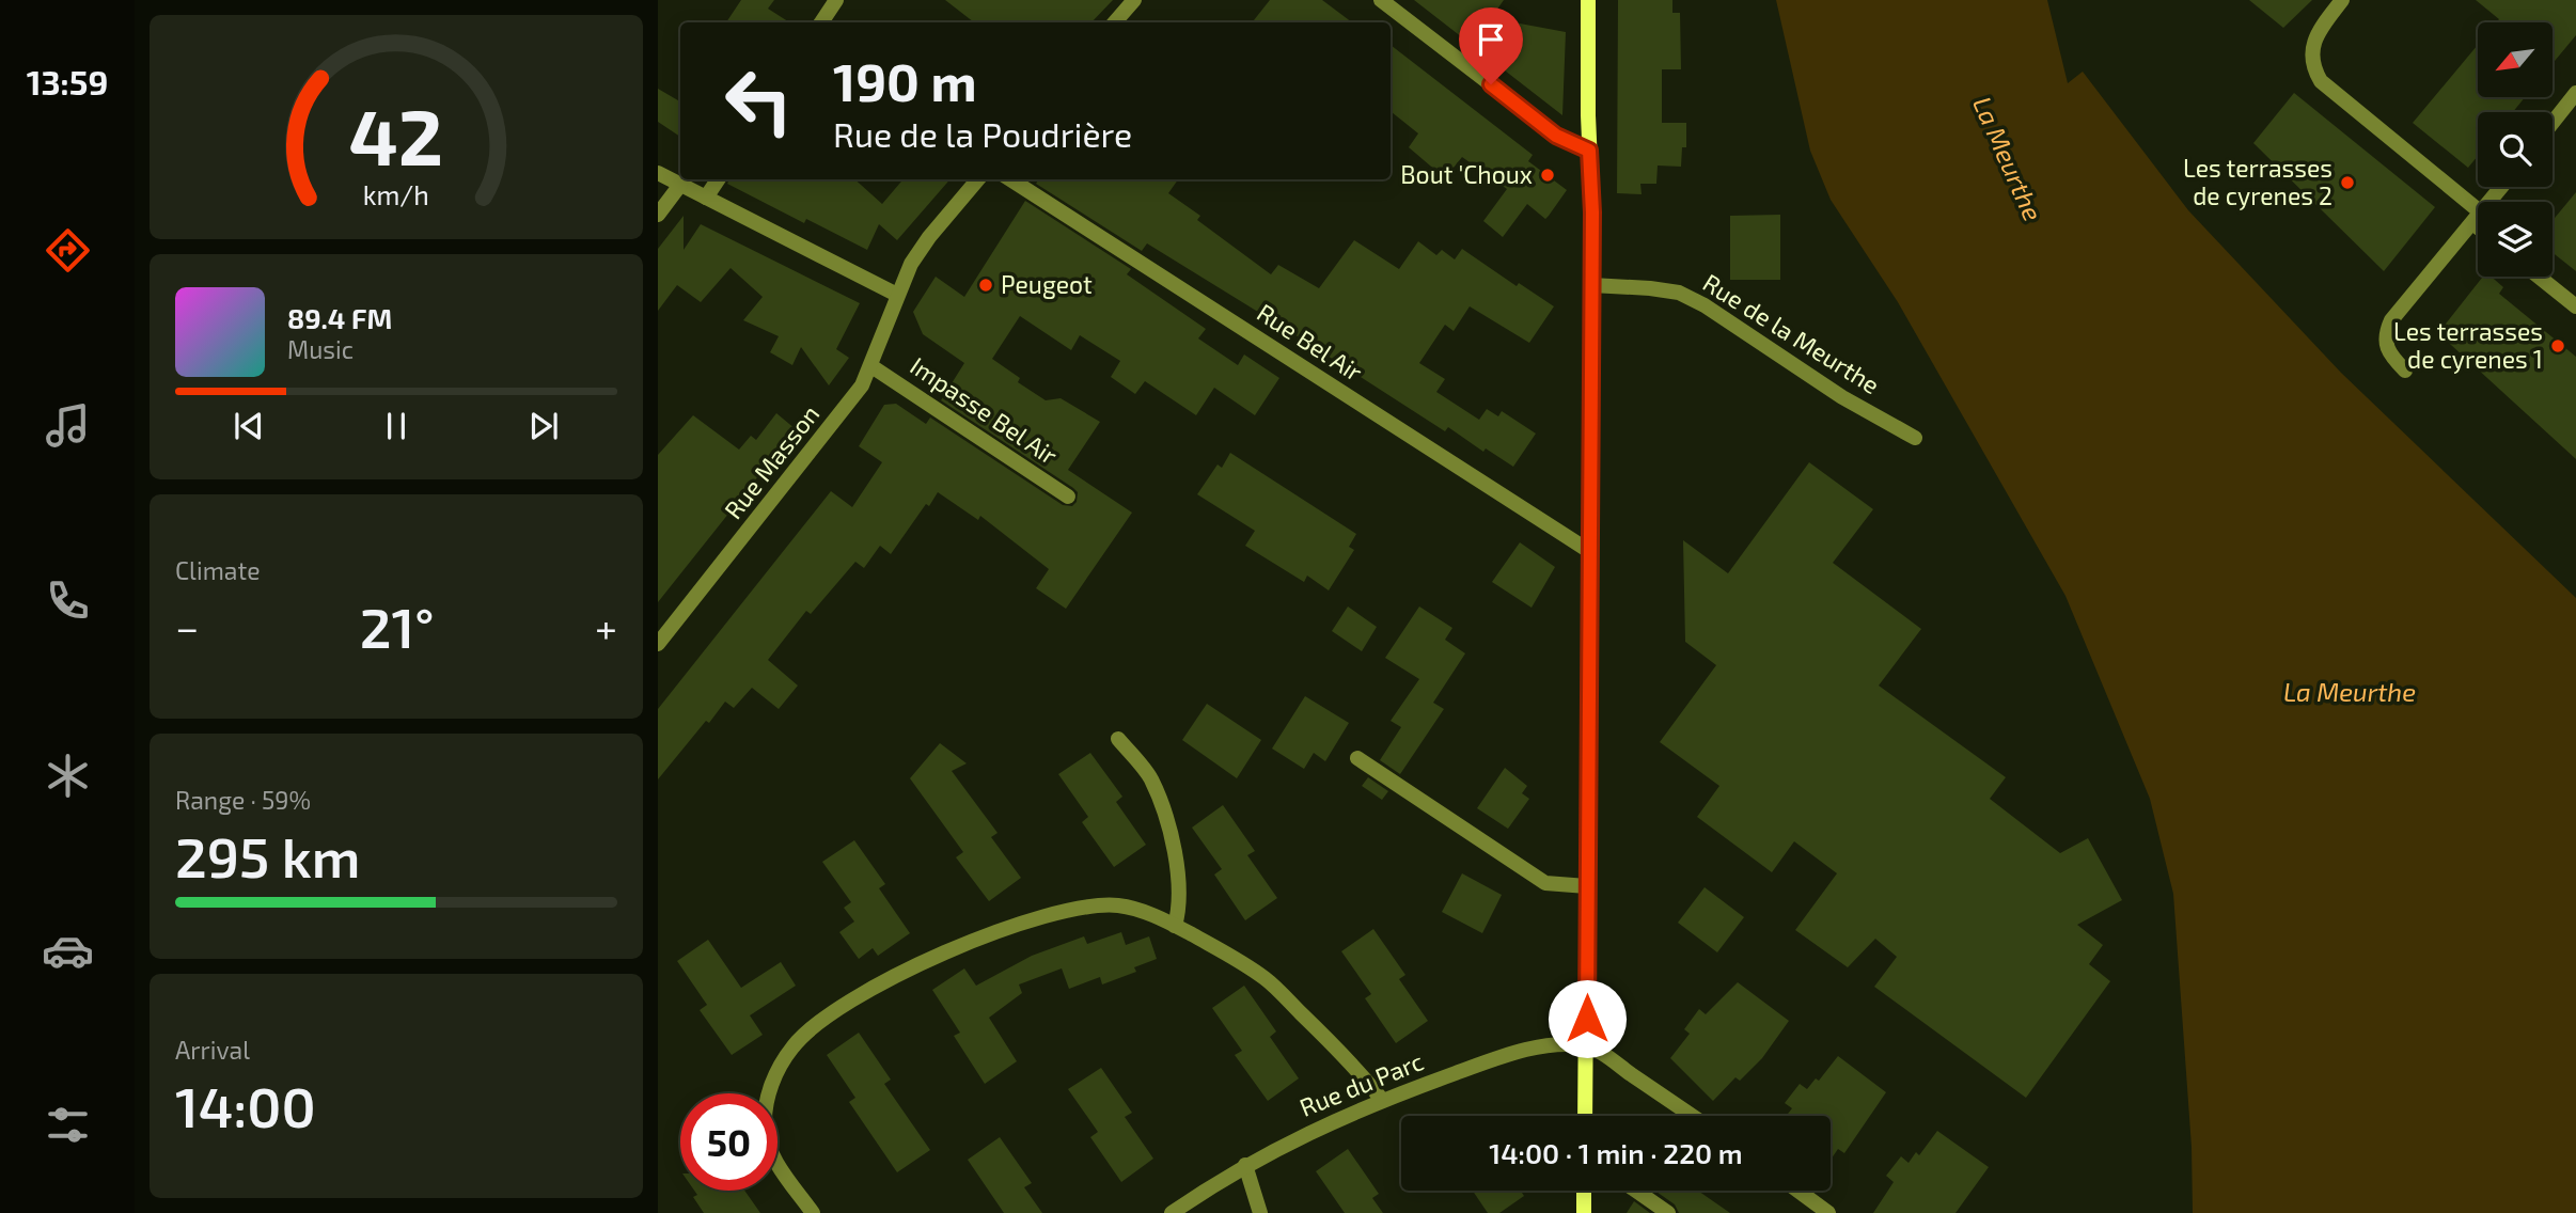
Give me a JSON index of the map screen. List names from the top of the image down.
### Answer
{
  "streets": {
    "street": [
      "Rue de la Meurthe",
      "Rue Bel Air",
      "Impasse Bel Air",
      "Rue Masson",
      "Rue du Parc"
    ]
  },
  "crossings": [
    ["Impasse Bel Air", "Rue Masson"]
  ],
  "water": ["La Meurthe"],
  "places": [
    "Bout 'Choux",
    "Les terrasses de cyrenes 2",
    "Peugeot",
    "Les terrasses de cyrenes 1"
  ],
  "north": "bottom left",
  "page": {
    "tabs": "13:59",
    "turn": ["190 m", "Rue de la Poudrière"],
    "song": ["89.4 FM", "Music"],
    "tile": [
      "Climate",
      ["Range · 59%", "295 km"],
      ["Arrival", "14:00"]
    ],
    "heat": ["−", "21°", "+"],
    "limit": "50",
    "trip": "14:00 · 1 min · 220 m",
    "gauge": ["42", "km/h"]
  }
}
